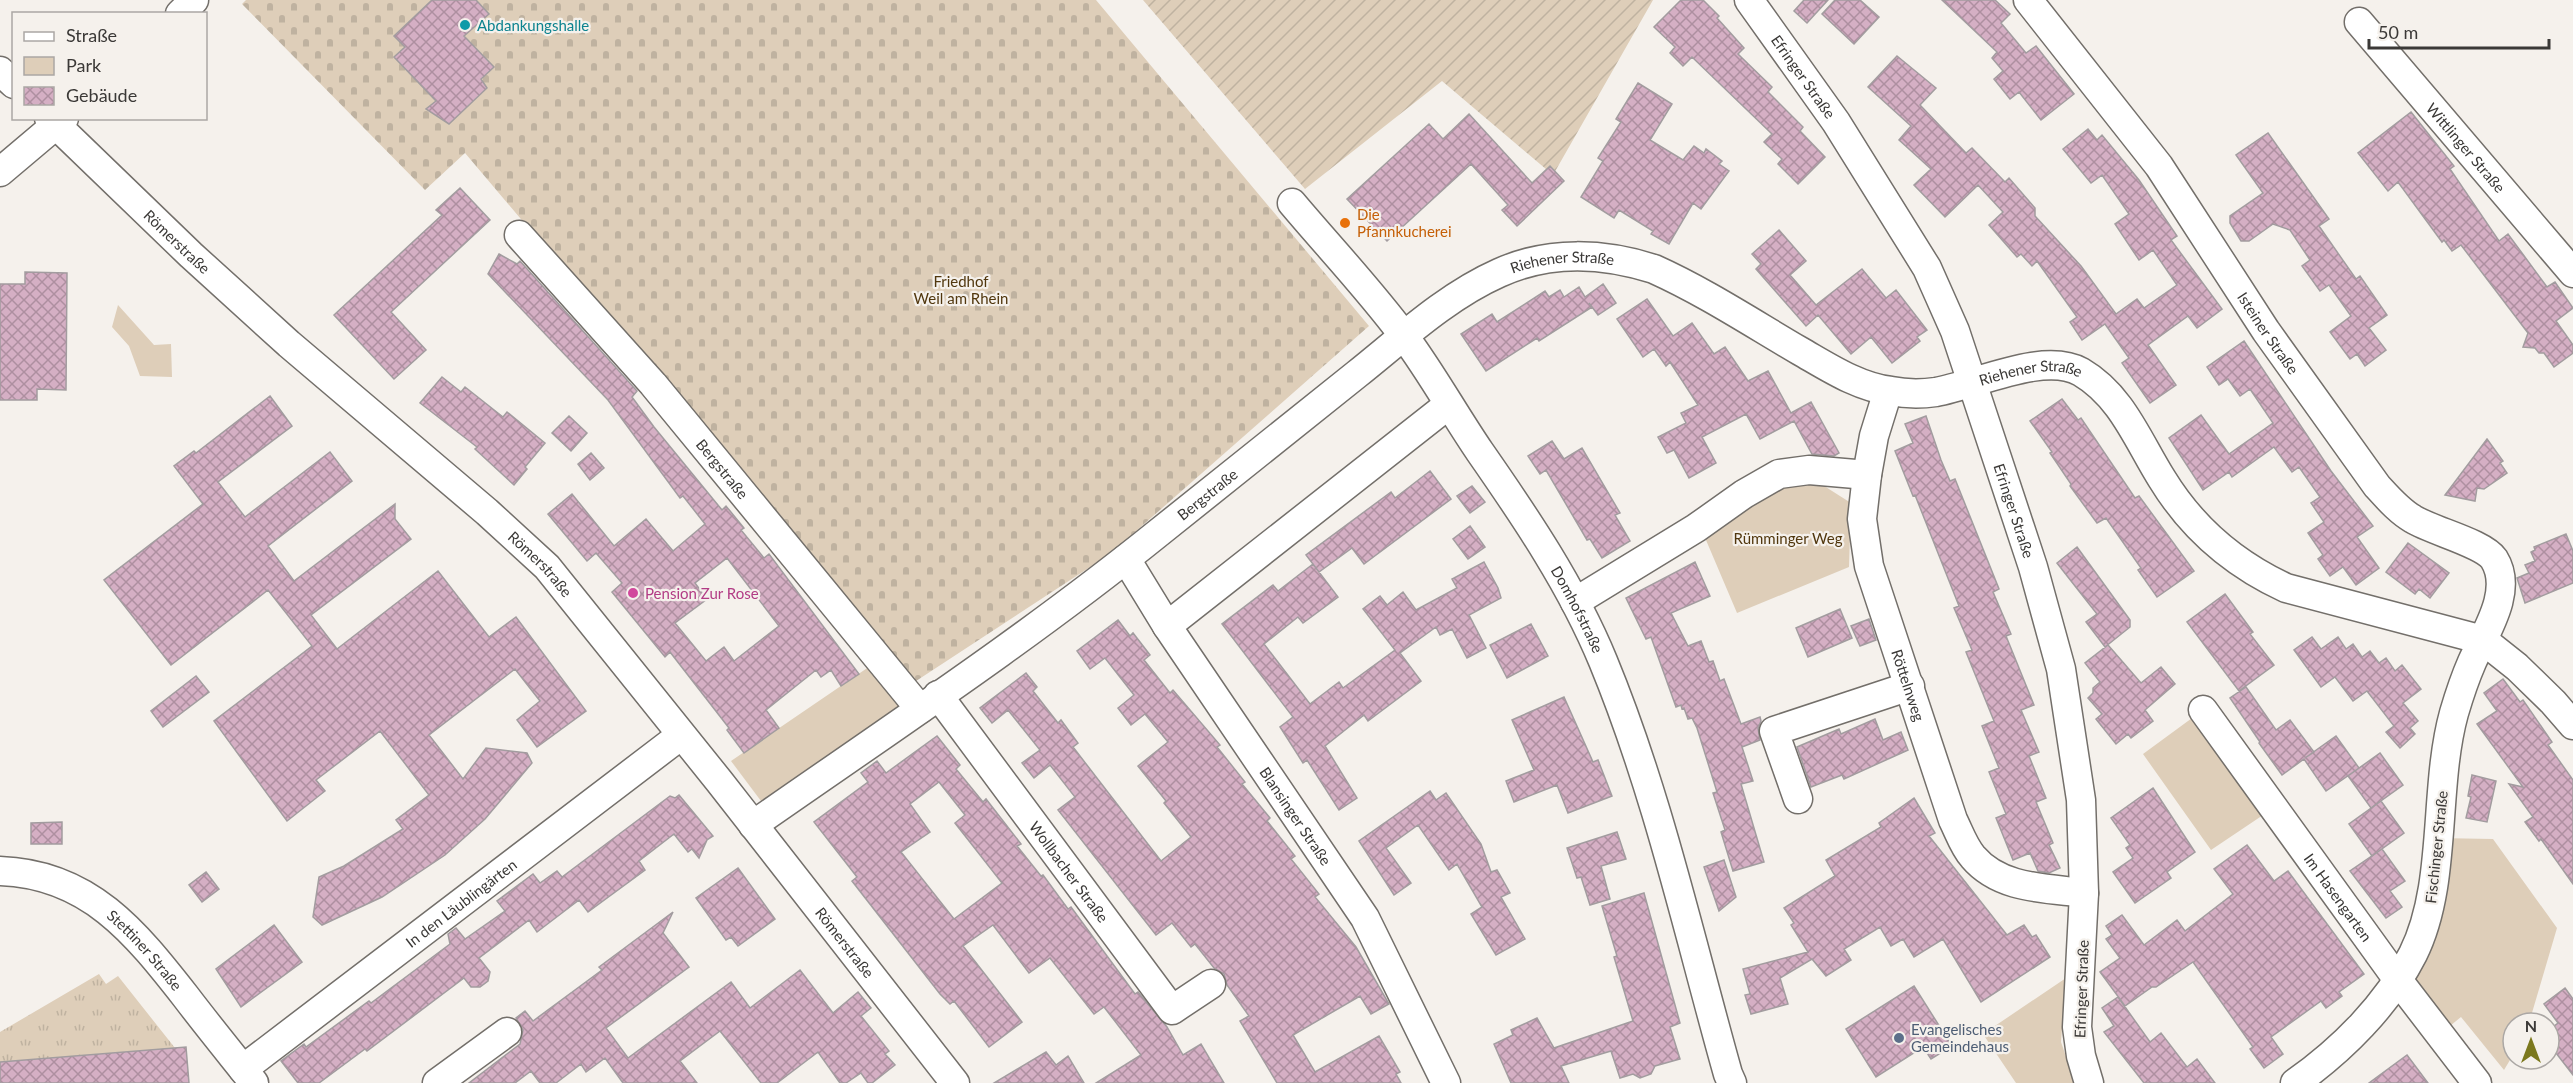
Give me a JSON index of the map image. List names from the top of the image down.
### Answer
{
  "streets": {
    "street": [
      "Efringer Straße",
      "Wittlinger Straße",
      "Römerstraße",
      "Riehener Straße",
      "Isteiner Straße",
      "Bergstraße",
      "Domhofstraße",
      "Röttelnweg",
      "Blansinger Straße",
      "Fischinger Straße",
      "Wollbacher Straße",
      "Im Hasengarten",
      "In den Läublingärten",
      "Stettiner Straße"
    ]
  },
  "crossings": [
    ["Efringer Straße", "Riehener Straße"],
    ["Efringer Straße", "Röttelnweg"],
    ["Römerstraße", "Bergstraße"],
    ["Römerstraße", "In den Läublingärten"],
    ["Riehener Straße", "Isteiner Straße"],
    ["Riehener Straße", "Bergstraße"],
    ["Riehener Straße", "Domhofstraße"],
    ["Riehener Straße", "Röttelnweg"],
    ["Riehener Straße", "Fischinger Straße"],
    ["Isteiner Straße", "Fischinger Straße"],
    ["Bergstraße", "Domhofstraße"],
    ["Bergstraße", "Blansinger Straße"],
    ["Bergstraße", "Wollbacher Straße"],
    ["Fischinger Straße", "Im Hasengarten"],
    ["In den Läublingärten", "Stettiner Straße"]
  ],
  "parks": ["Friedhof Weil am Rhein", "Rümminger Weg"],
  "places": [
    "Abdankungshalle",
    "Die Pfannkucherei",
    "Pension Zur Rose",
    "Evangelisches Gemeindehaus"
  ],
  "legend": ["Straße", "Park", "Gebäude"],
  "scale_bar": "50 m",
  "north": "top"
}
